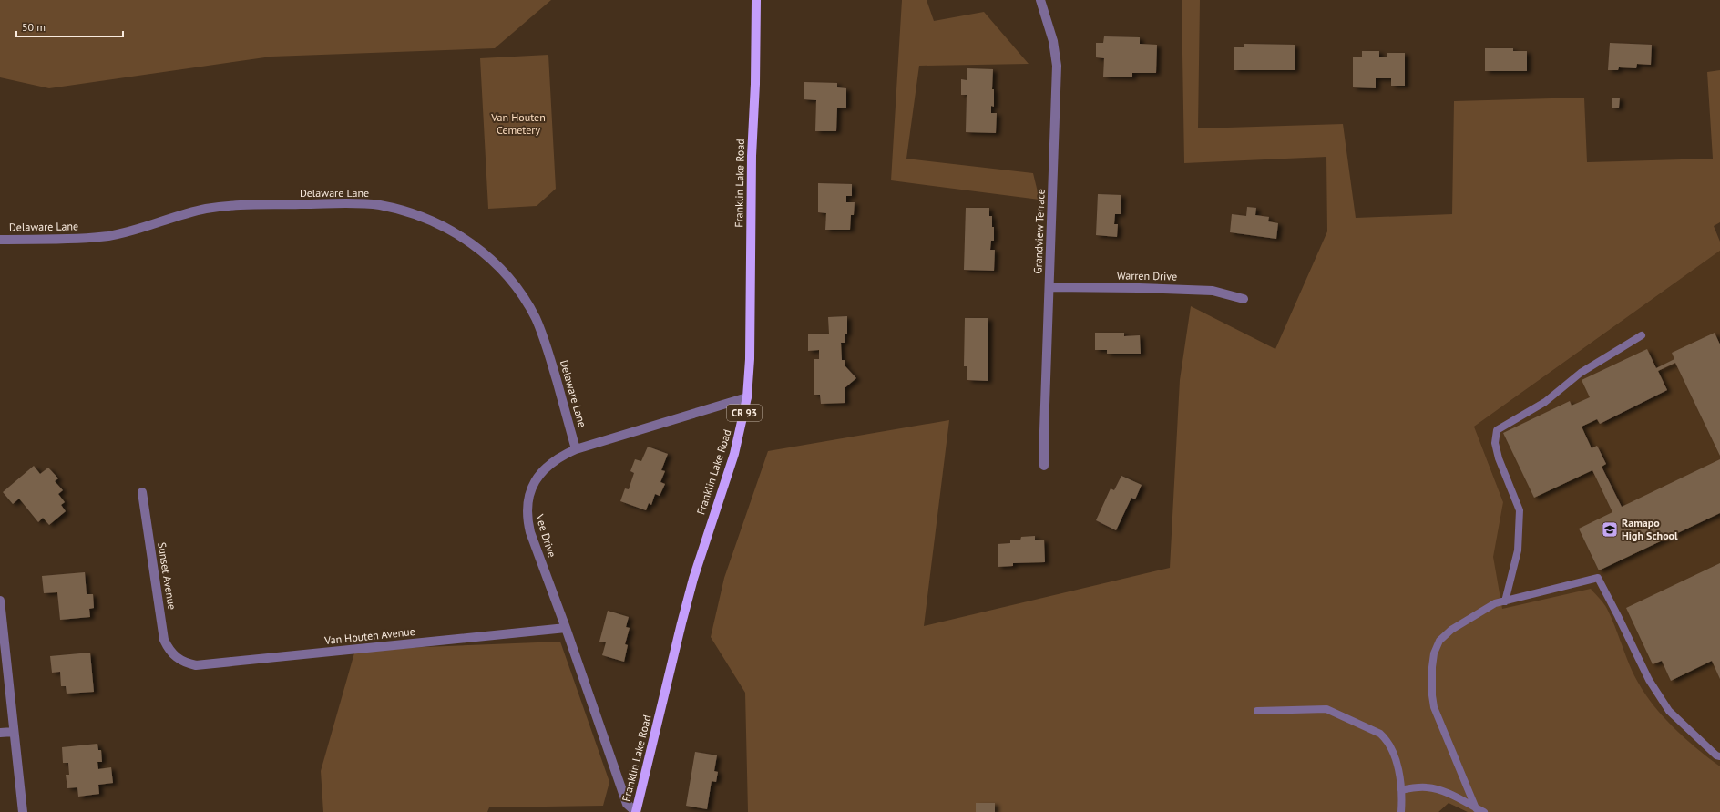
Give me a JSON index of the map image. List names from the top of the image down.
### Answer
{
  "streets": {
    "main road": ["Franklin Lake Road", "CR 93"],
    "street": [
      "Delaware Lane",
      "Grandview Terrace",
      "Warren Drive",
      "Vee Drive",
      "Sunset Avenue",
      "Van Houten Avenue"
    ]
  },
  "crossings": [
    ["Franklin Lake Road", "Vee Drive"],
    ["Delaware Lane", "Vee Drive"],
    ["Grandview Terrace", "Warren Drive"],
    ["Vee Drive", "Van Houten Avenue"],
    ["Sunset Avenue", "Van Houten Avenue"]
  ],
  "parks": ["Van Houten Cemetery"],
  "places": {
    "school or university": ["Ramapo High School"]
  },
  "scale_bar": "50 m"
}
